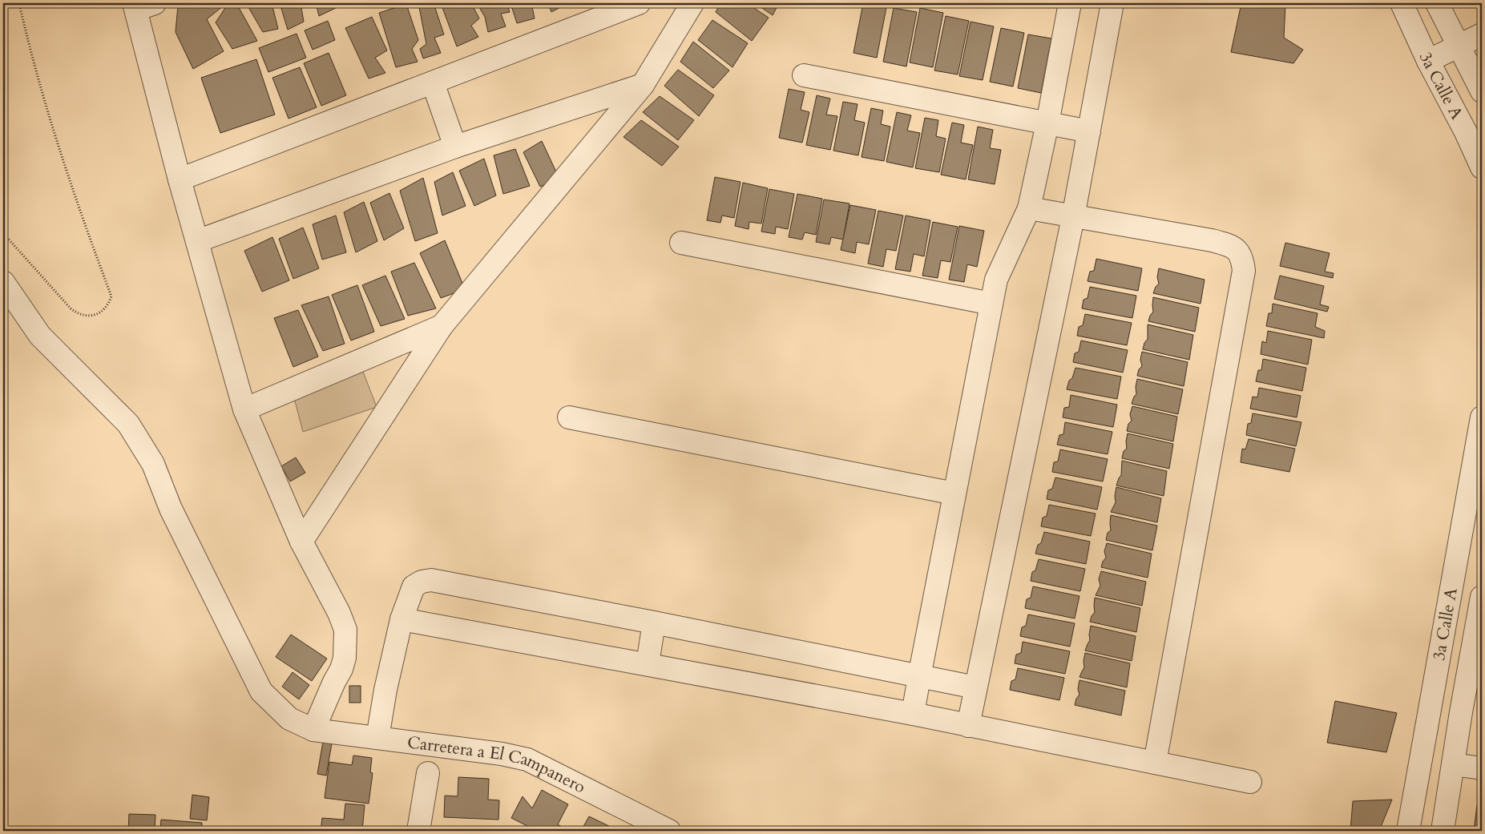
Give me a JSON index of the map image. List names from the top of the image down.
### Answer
{
  "streets": {
    "street": ["3a Calle A", "Carretera a El Campanero"]
  }
}
